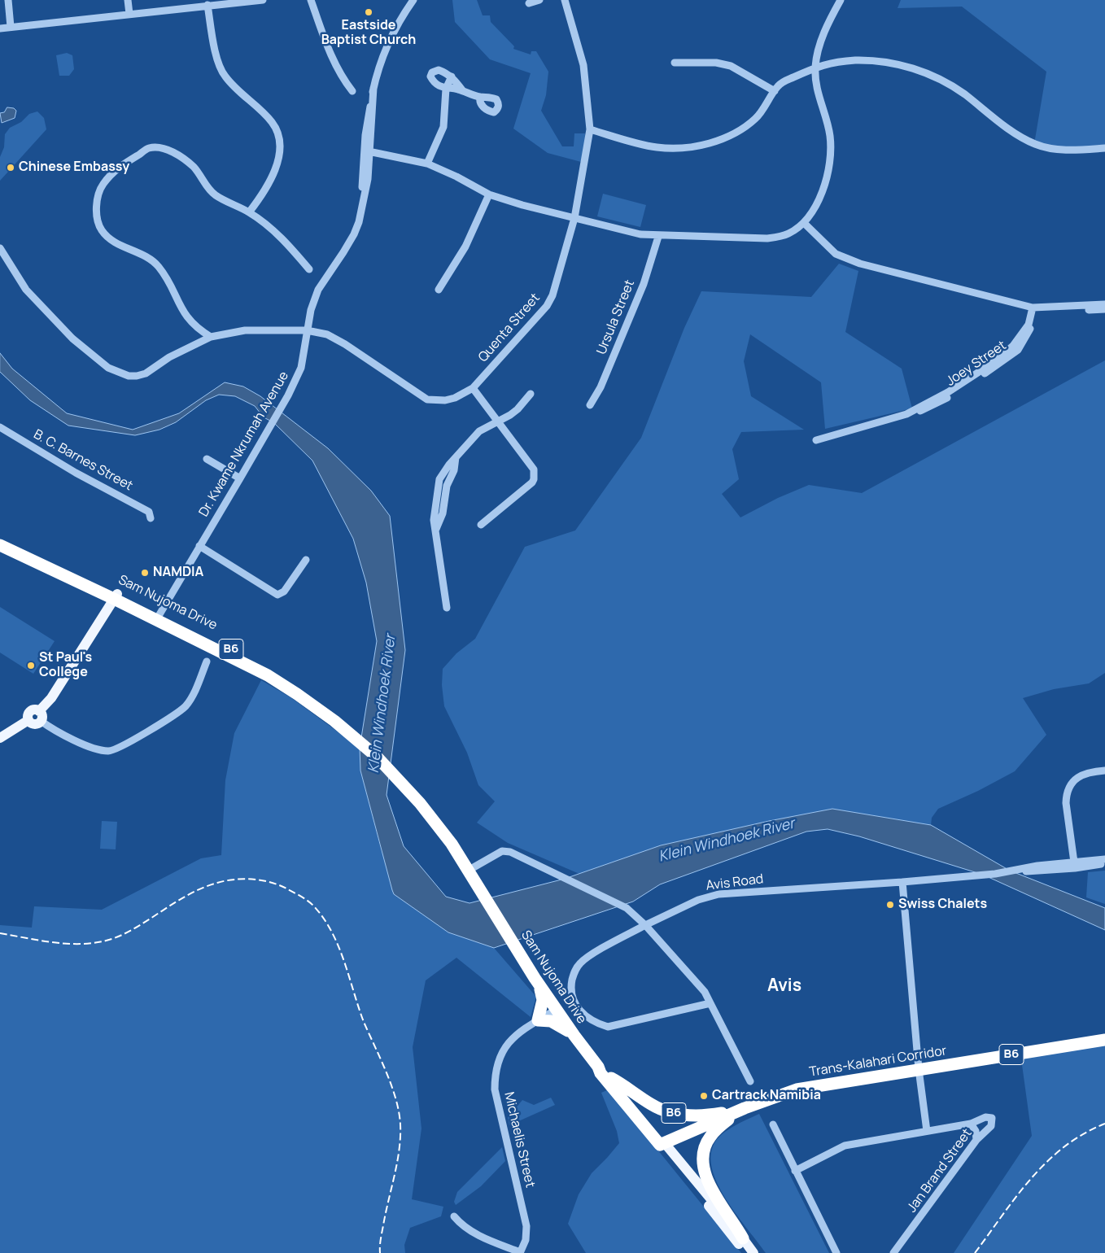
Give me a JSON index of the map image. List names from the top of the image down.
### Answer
{
  "streets": {
    "highway": ["Sam Nujoma Drive", "B6", "Trans-Kalahari Corridor"],
    "street": [
      "Ursula Street",
      "Quenta Street",
      "Joey Street",
      "Dr. Kwame Nkrumah Avenue",
      "B. C. Barnes Street",
      "Avis Road",
      "Michaelis Street",
      "Jan Brand Street"
    ]
  },
  "crossings": [
    ["Quenta Street", "Dr. Kwame Nkrumah Avenue"],
    ["Dr. Kwame Nkrumah Avenue", "Sam Nujoma Drive"],
    ["Sam Nujoma Drive", "B6"],
    ["Sam Nujoma Drive", "Trans-Kalahari Corridor"],
    ["Sam Nujoma Drive", "Michaelis Street"],
    ["B6", "Trans-Kalahari Corridor"]
  ],
  "districts": ["Avis"],
  "water": ["Klein Windhoek River"],
  "places": [
    "Eastside Baptist Church",
    "Chinese Embassy",
    "NAMDIA",
    "St Paul's College",
    "Swiss Chalets",
    "Cartrack Namibia"
  ]
}
